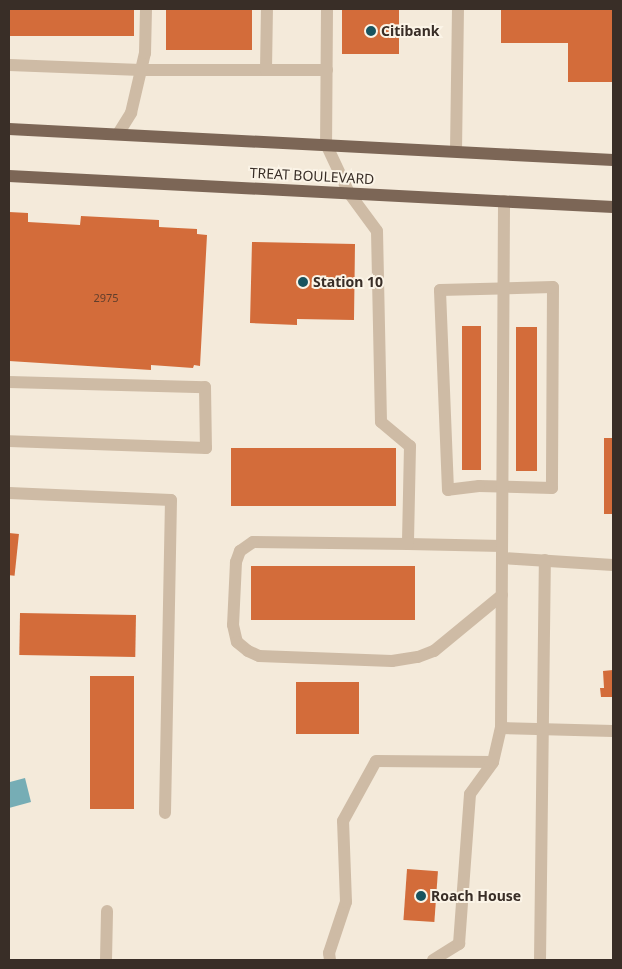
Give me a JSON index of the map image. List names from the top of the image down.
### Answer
{
  "streets": {
    "main road": ["TREAT BOULEVARD"]
  },
  "places": ["Citibank", "Station 10", "Roach House"],
  "house_numbers": ["2975"]
}
